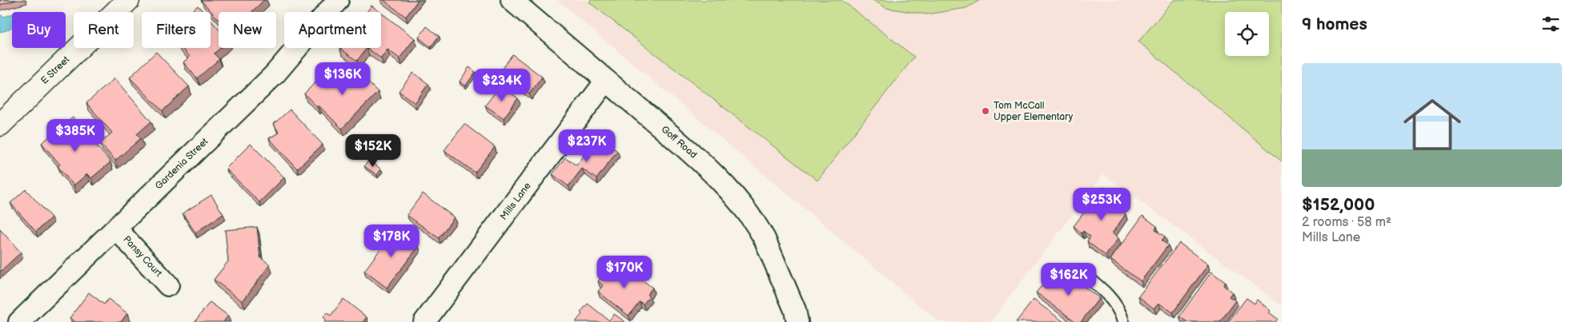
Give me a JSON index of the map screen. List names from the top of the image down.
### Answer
{
  "streets": {
    "main road": ["E Street"],
    "street": [
      "Goff Road",
      "Gardenia Street",
      "Mills Lane",
      "Pansy Court"
    ]
  },
  "crossings": [
    ["Goff Road", "Mills Lane"],
    ["Gardenia Street", "Pansy Court"]
  ],
  "places": ["Tom McCall Upper Elementary"],
  "page": {
    "heading": "9 homes",
    "chip": [
      "Buy",
      "Rent",
      "Filters",
      "New",
      "Apartment"
    ],
    "list": [
      {
        "name": "$152,000",
        "note": "2 rooms · 58 m² · Mills Lane"
      }
    ],
    "price": [
      "$136K",
      "$234K",
      "$385K",
      "$237K",
      "$152K",
      "$253K",
      "$178K",
      "$170K",
      "$162K"
    ]
  }
}
